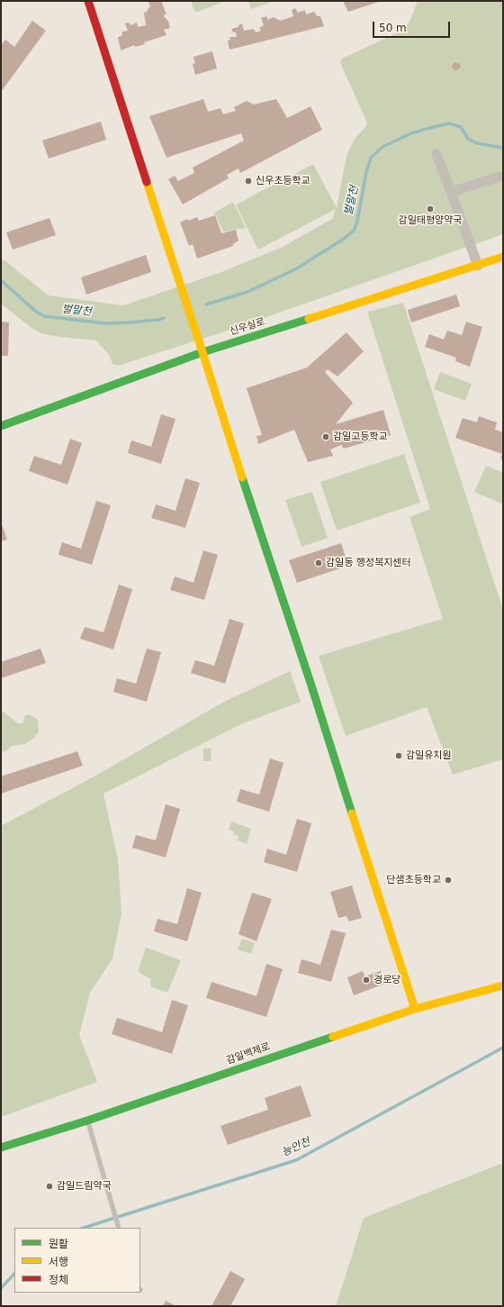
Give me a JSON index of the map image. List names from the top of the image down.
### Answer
{
  "streets": {
    "street": ["신우실로", "감일백제로"]
  },
  "water": ["벌말천", "능안천"],
  "places": [
    "신우초등학교",
    "감일태평양약국",
    "감일고등학교",
    "감일동 행정복지센터",
    "감일유치원",
    "단샘초등학교",
    "경로당",
    "감일드림약국"
  ],
  "legend": ["원활", "서행", "정체"],
  "scale_bar": "50 m"
}
